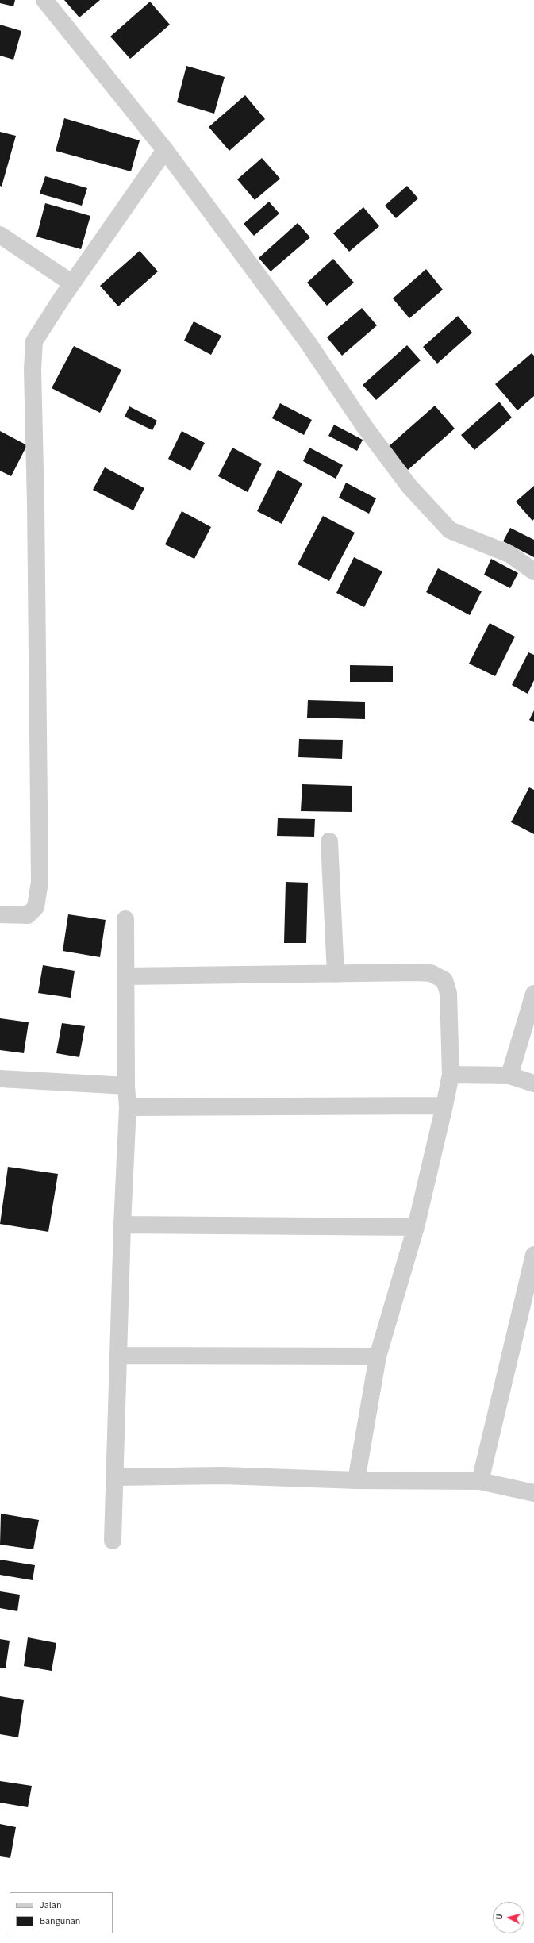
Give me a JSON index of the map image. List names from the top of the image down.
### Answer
{
  "legend": ["Jalan", "Bangunan"],
  "north": "left"
}
